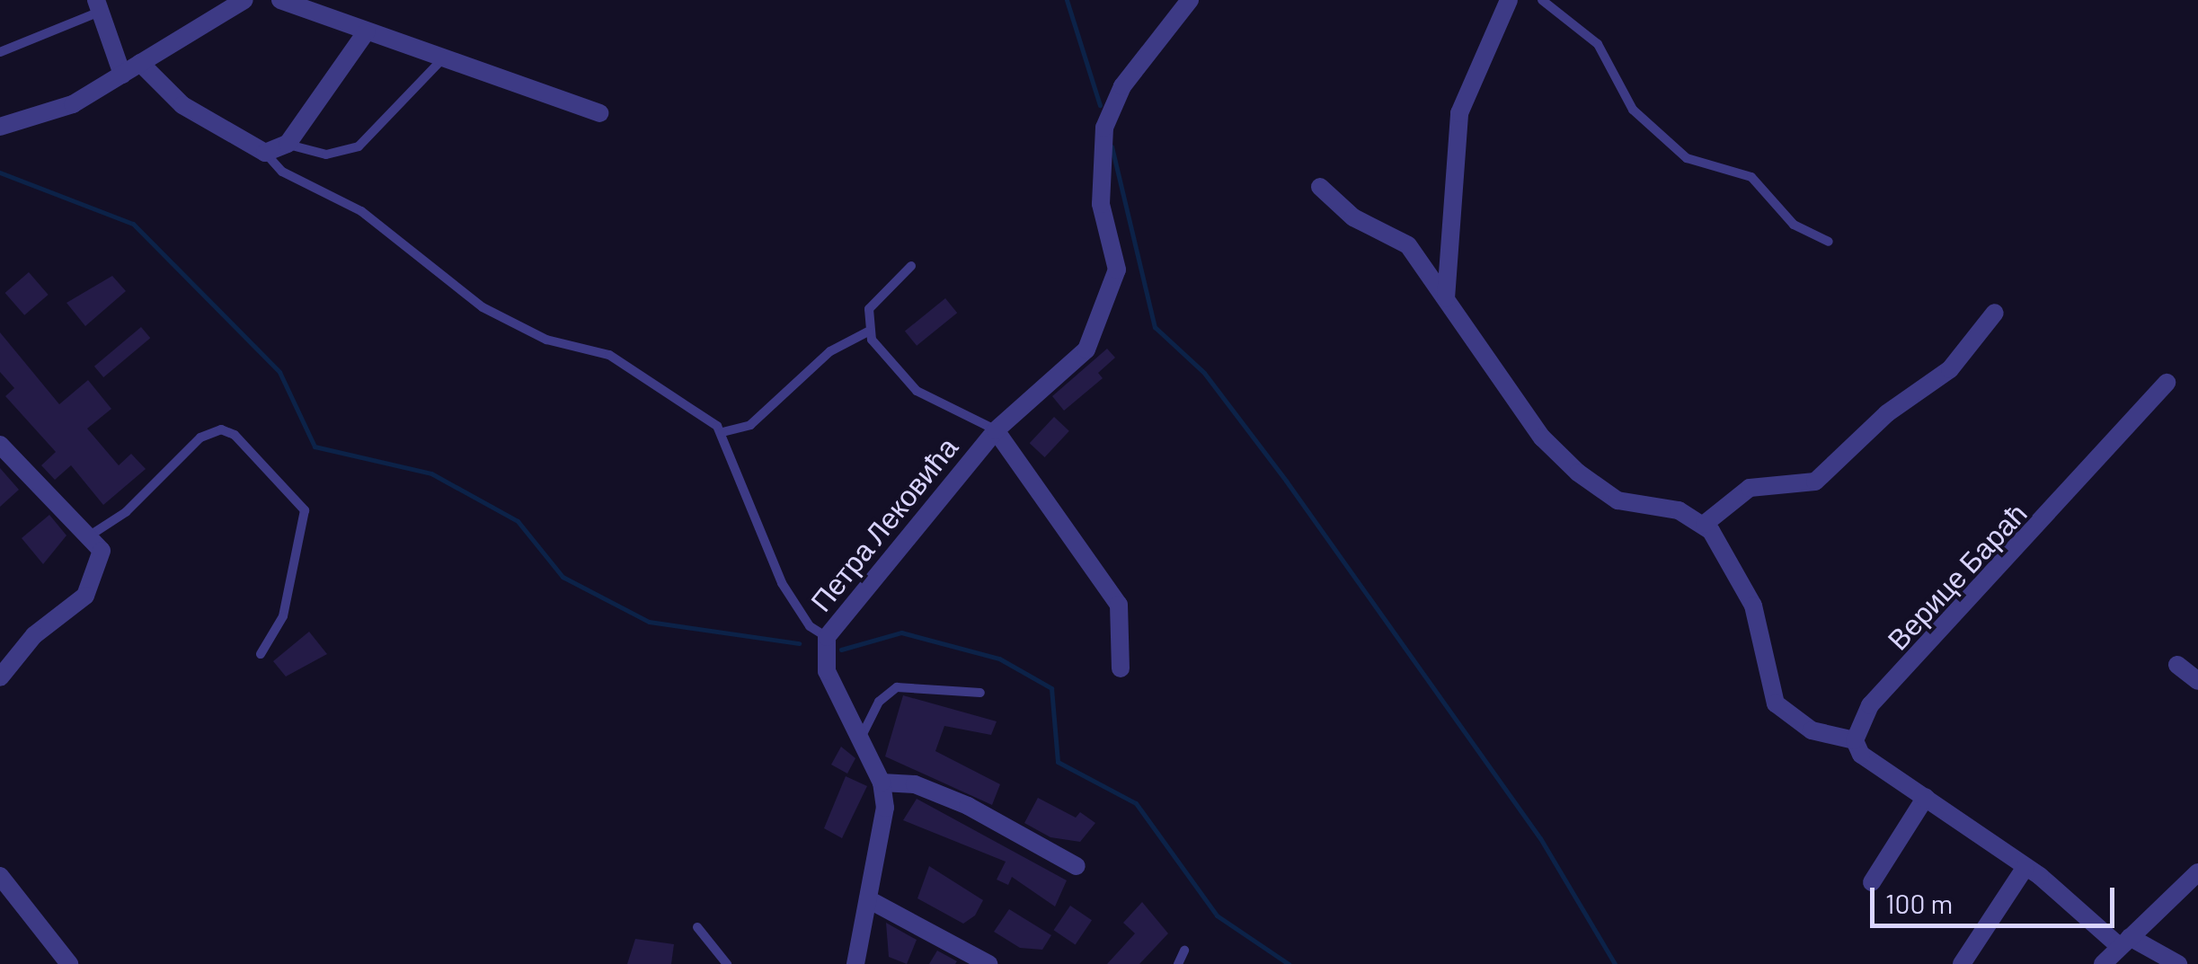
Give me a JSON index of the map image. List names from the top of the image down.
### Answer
{
  "streets": {
    "street": ["Петра Лековића", "Верице Бараћ"]
  },
  "scale_bar": "100 m"
}
